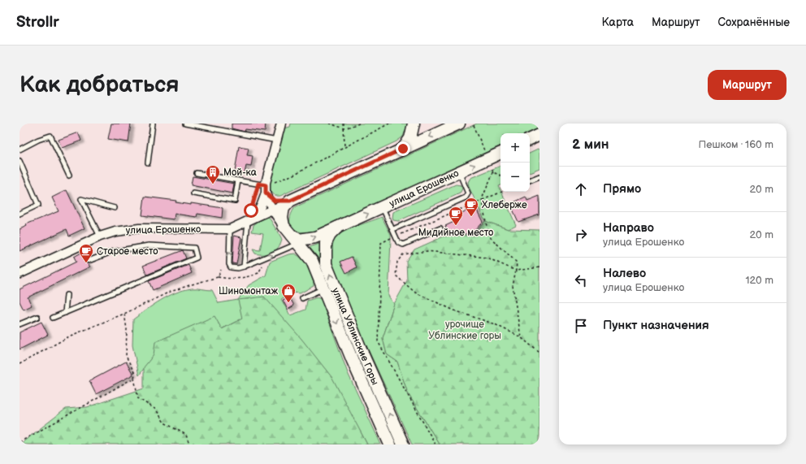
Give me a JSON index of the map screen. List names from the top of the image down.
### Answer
{
  "streets": {
    "main road": ["улица Ерошенко", "улица Ублинские Горы"]
  },
  "crossings": [
    ["улица Ерошенко", "улица Ублинские Горы"]
  ],
  "parks": ["урочище Ублинские горы"],
  "places": {
    "building": ["Мой-ка"],
    "cafe": ["Хлеберже", "Мидийное место", "Старое место"],
    "shop": ["Шиномонтаж"]
  },
  "page": {
    "header": "Strollr",
    "nav": ["Карта", "Маршрут", "Сохранённые"],
    "buttons": "Маршрут",
    "title": "Как добраться",
    "heading": ["2 мин", "Пешком · 160 m"],
    "map_buttons": ["+", "−"],
    "list": [
      ["Прямо", "20 m"],
      ["Направо", "улица Ерошенко", "20 m"],
      ["Налево", "улица Ерошенко", "120 m"],
      "Пункт назначения"
    ]
  }
}
